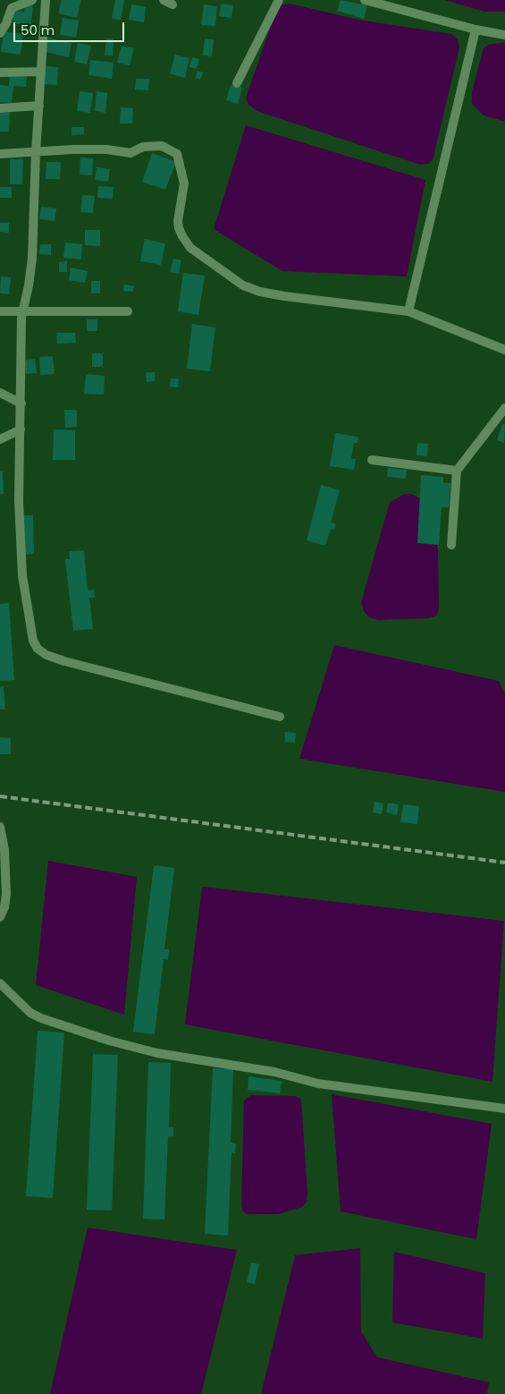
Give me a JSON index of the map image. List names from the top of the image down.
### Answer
{
  "scale_bar": "50 m"
}
